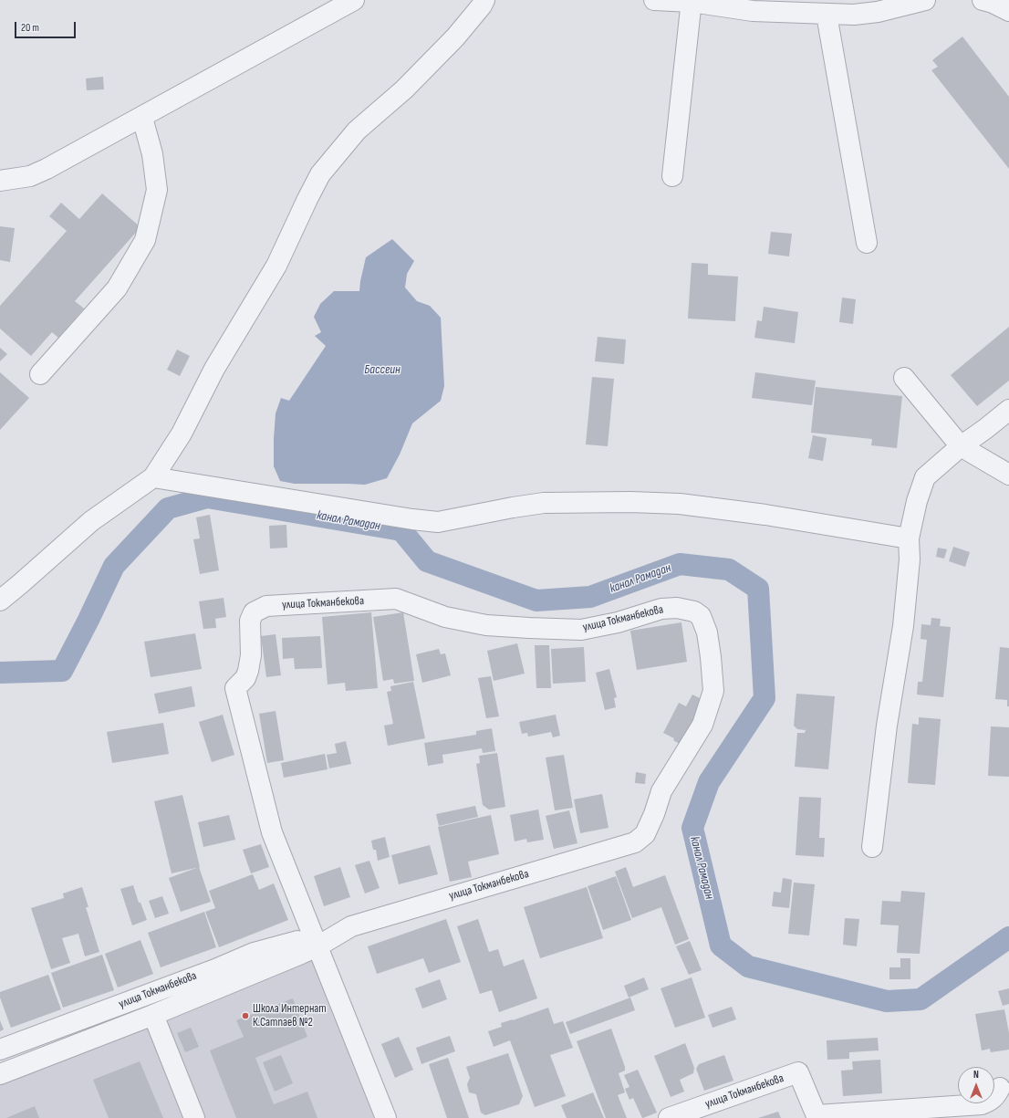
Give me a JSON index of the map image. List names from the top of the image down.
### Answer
{
  "streets": {
    "street": ["улица Токманбекова"]
  },
  "water": ["Бассеин", "канал Рамадан"],
  "places": ["Школа Интернат К.Сатпаев №2"],
  "scale_bar": "20 m",
  "north": "top"
}
